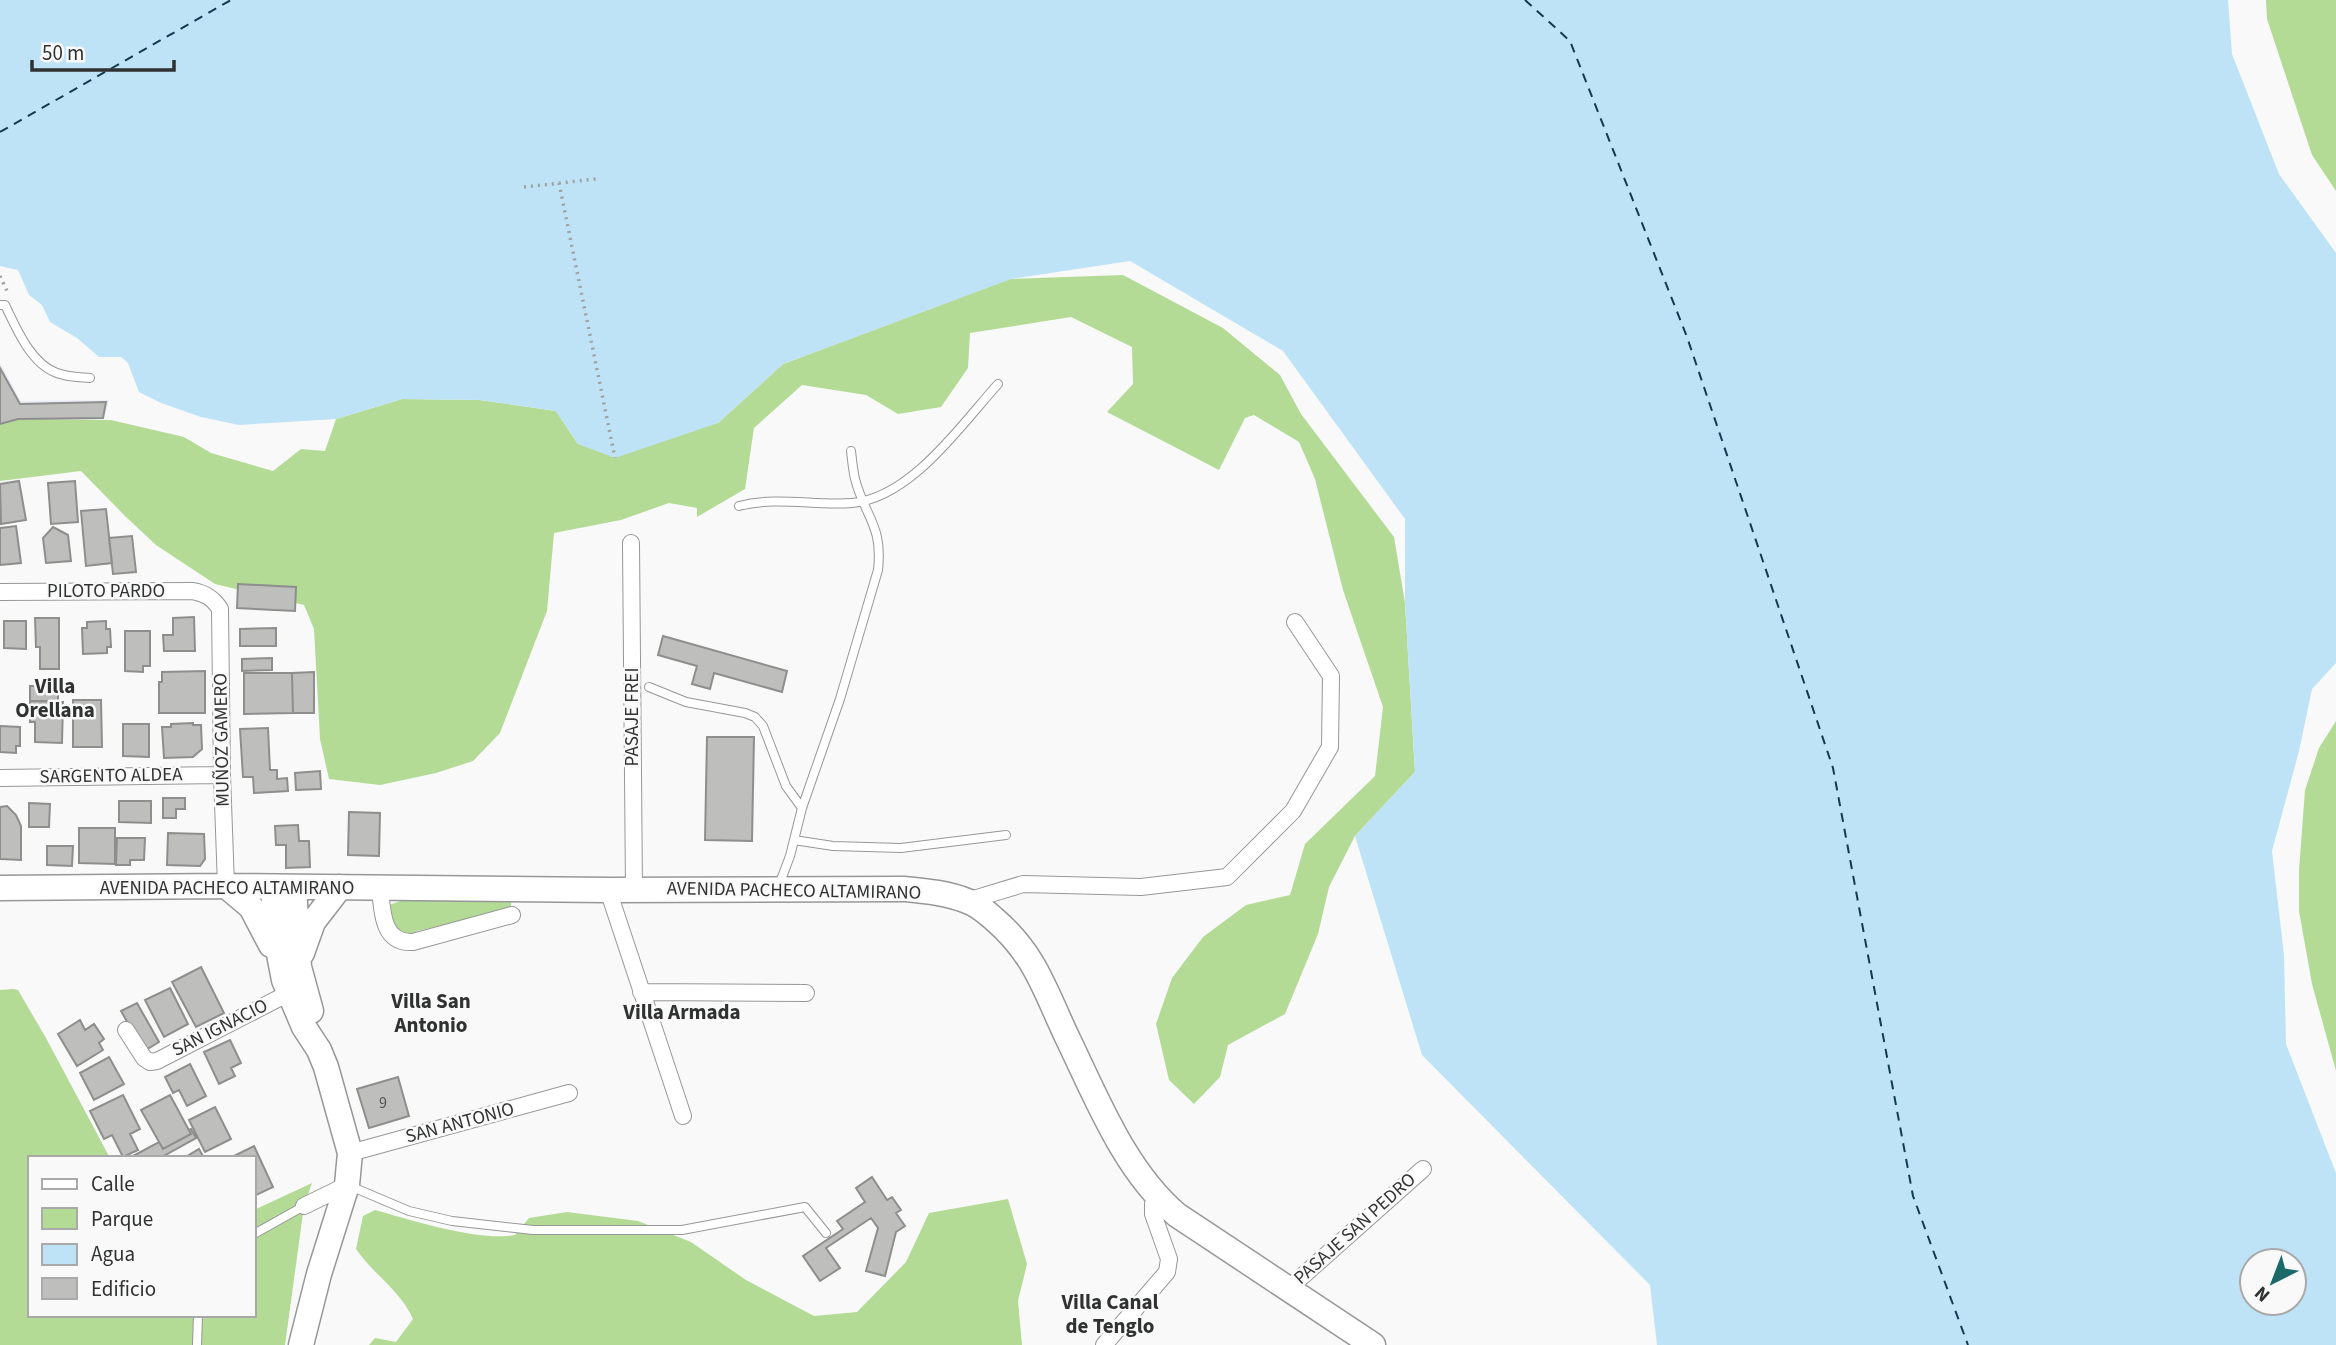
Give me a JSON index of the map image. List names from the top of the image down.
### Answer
{
  "streets": {
    "main road": ["AVENIDA PACHECO ALTAMIRANO"],
    "street": [
      "PILOTO PARDO",
      "PASAJE FREI",
      "MUÑOZ GAMERO",
      "SARGENTO ALDEA",
      "SAN IGNACIO",
      "SAN ANTONIO",
      "PASAJE SAN PEDRO"
    ]
  },
  "crossings": [
    ["PILOTO PARDO", "MUÑOZ GAMERO"],
    ["PASAJE FREI", "AVENIDA PACHECO ALTAMIRANO"],
    ["MUÑOZ GAMERO", "SARGENTO ALDEA"],
    ["MUÑOZ GAMERO", "AVENIDA PACHECO ALTAMIRANO"],
    ["AVENIDA PACHECO ALTAMIRANO", "PASAJE SAN PEDRO"]
  ],
  "districts": [
    "Villa Orellana",
    "Villa San Antonio",
    "Villa Armada",
    "Villa Canal de Tenglo"
  ],
  "house_numbers": ["9"],
  "legend": [
    "Calle",
    "Parque",
    "Agua",
    "Edificio"
  ],
  "scale_bar": "50 m",
  "north": "bottom left"
}
